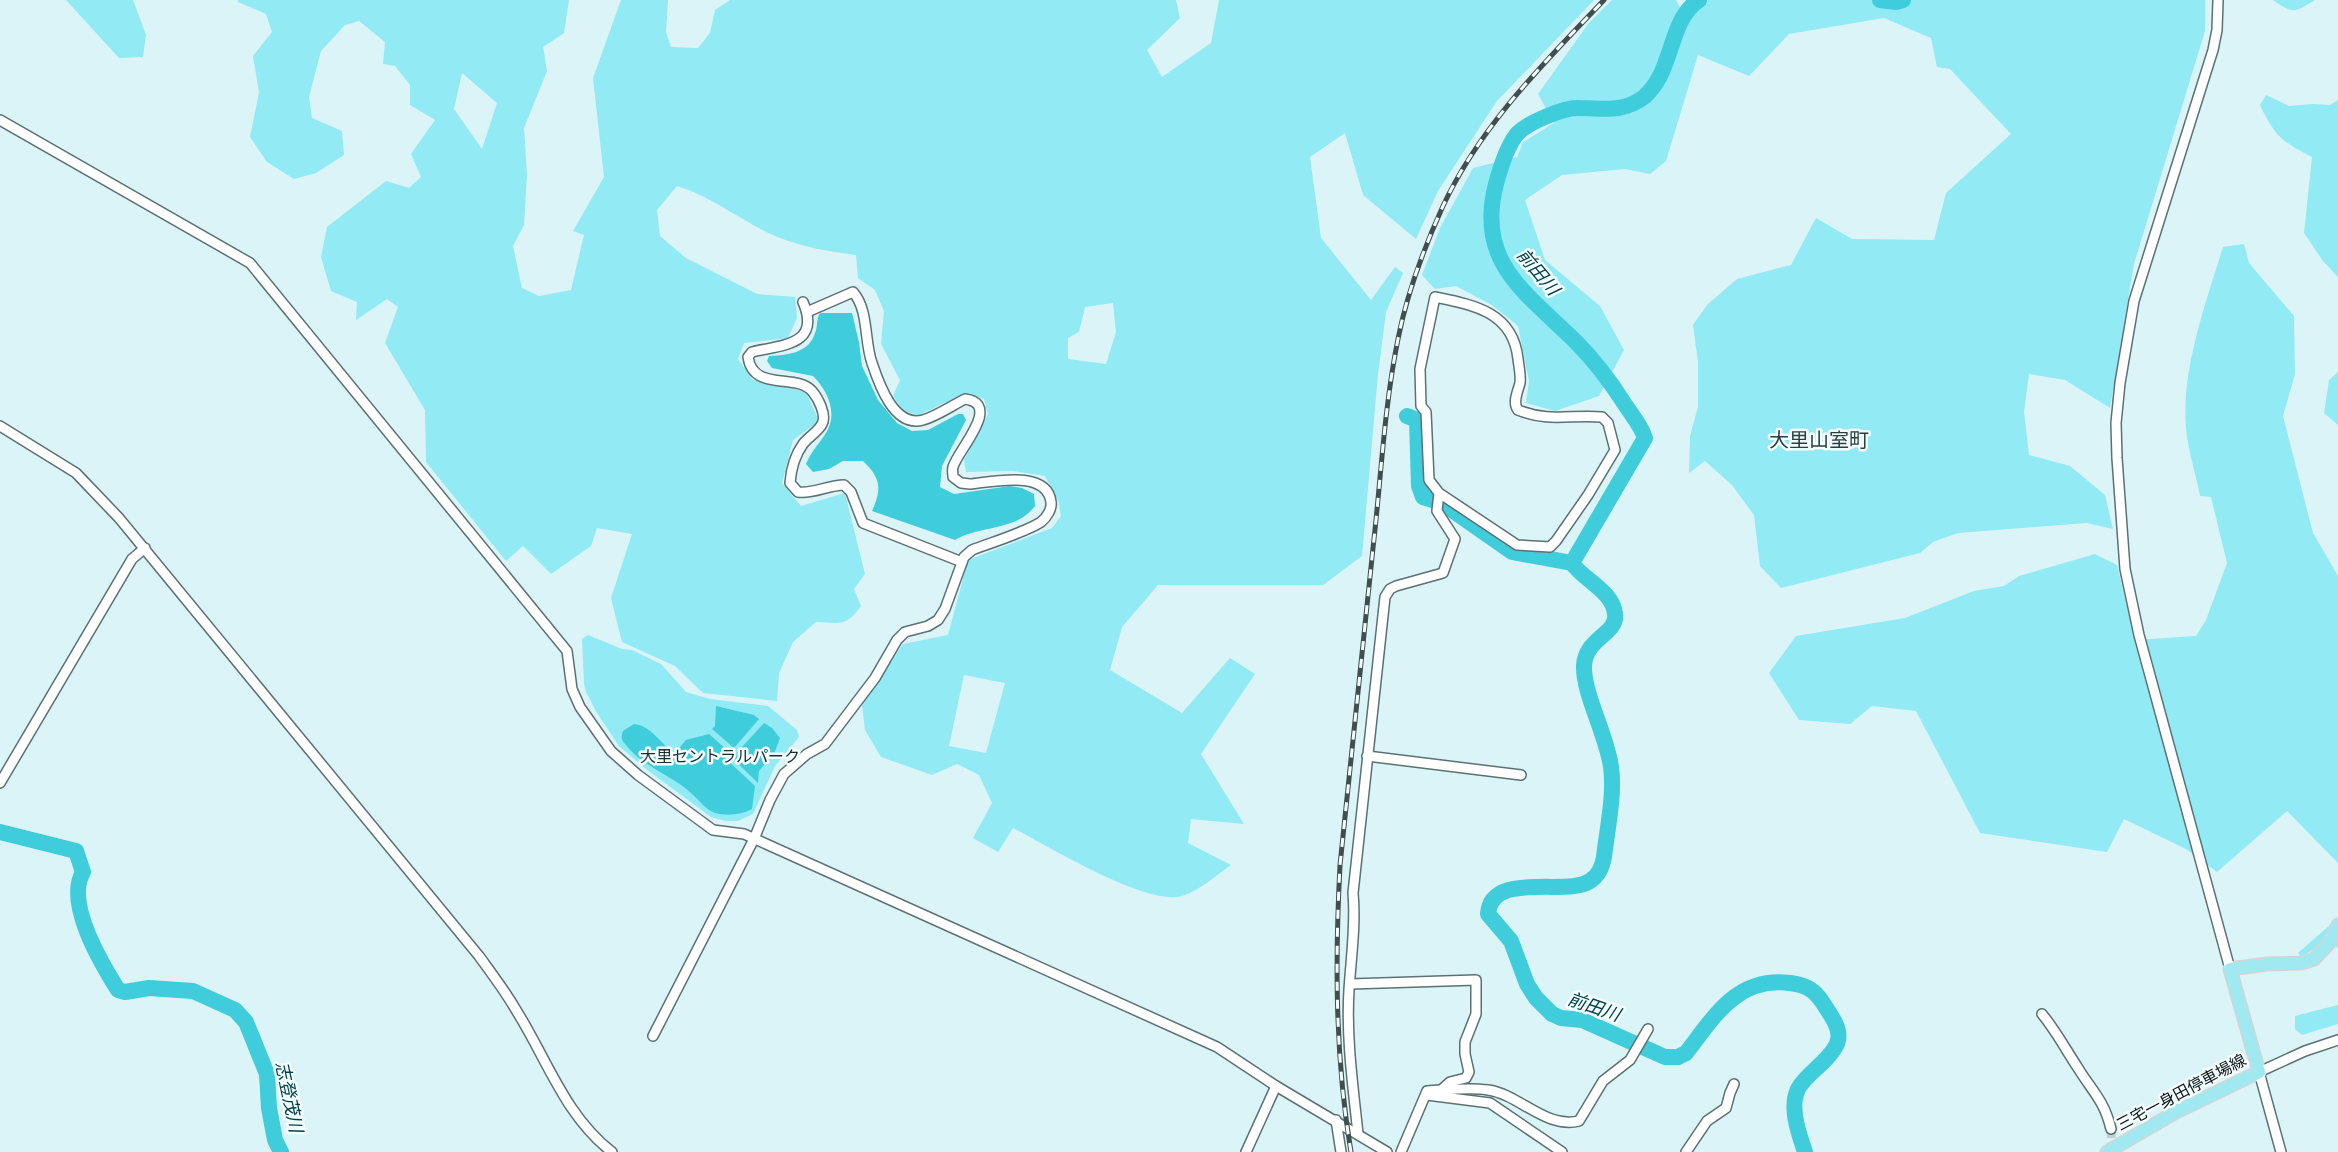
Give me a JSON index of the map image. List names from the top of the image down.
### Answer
{
  "streets": {
    "main road": ["三宅一身田停車場線"]
  },
  "districts": ["大里山室町"],
  "water": ["前田川", "志登茂川"],
  "parks": ["大里セントラルパーク"]
}
